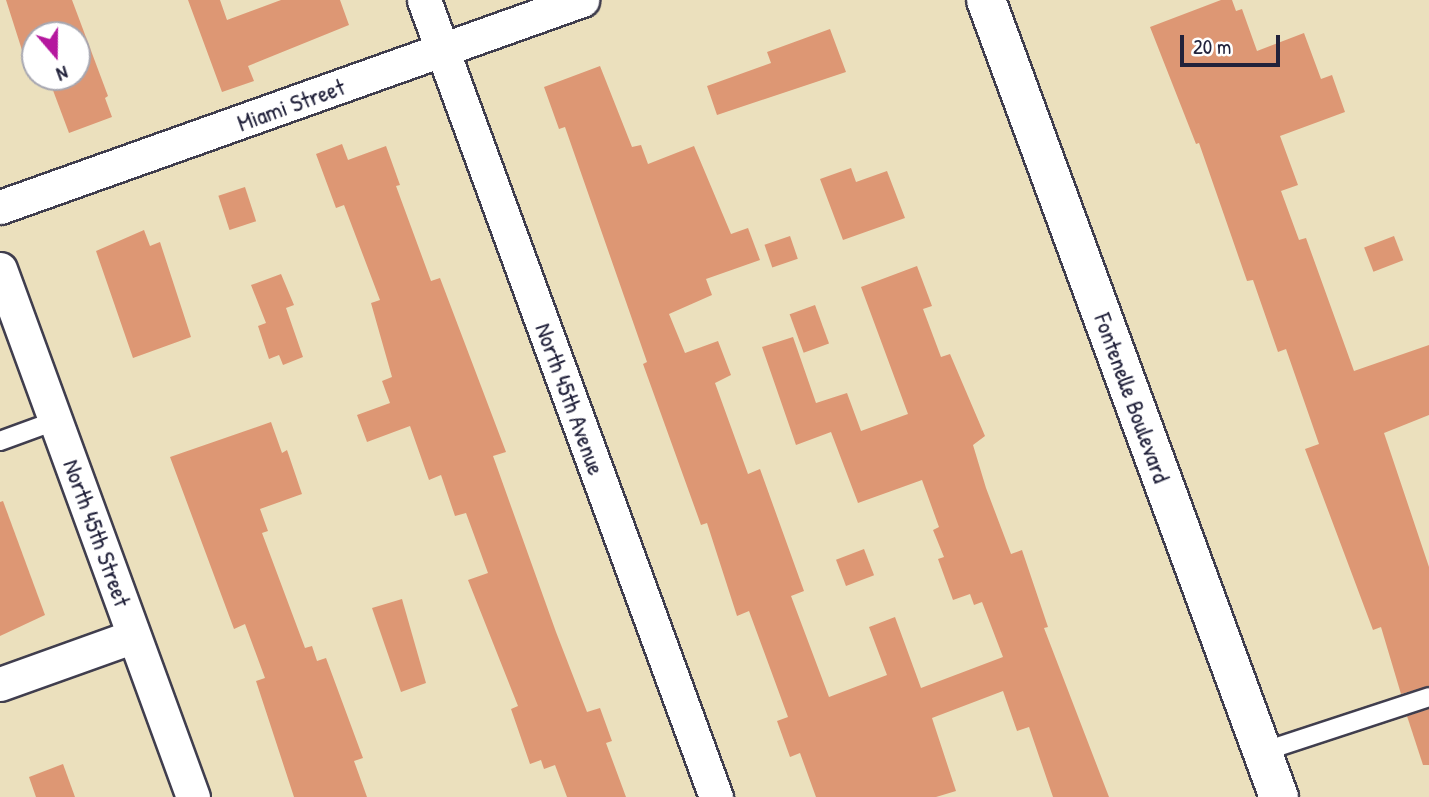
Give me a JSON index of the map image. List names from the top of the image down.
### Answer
{
  "streets": {
    "main road": ["Fontenelle Boulevard"],
    "street": ["Miami Street", "North 45th Avenue", "North 45th Street"]
  },
  "crossings": [
    ["Miami Street", "North 45th Avenue"]
  ],
  "scale_bar": "20 m",
  "north": "bottom"
}
